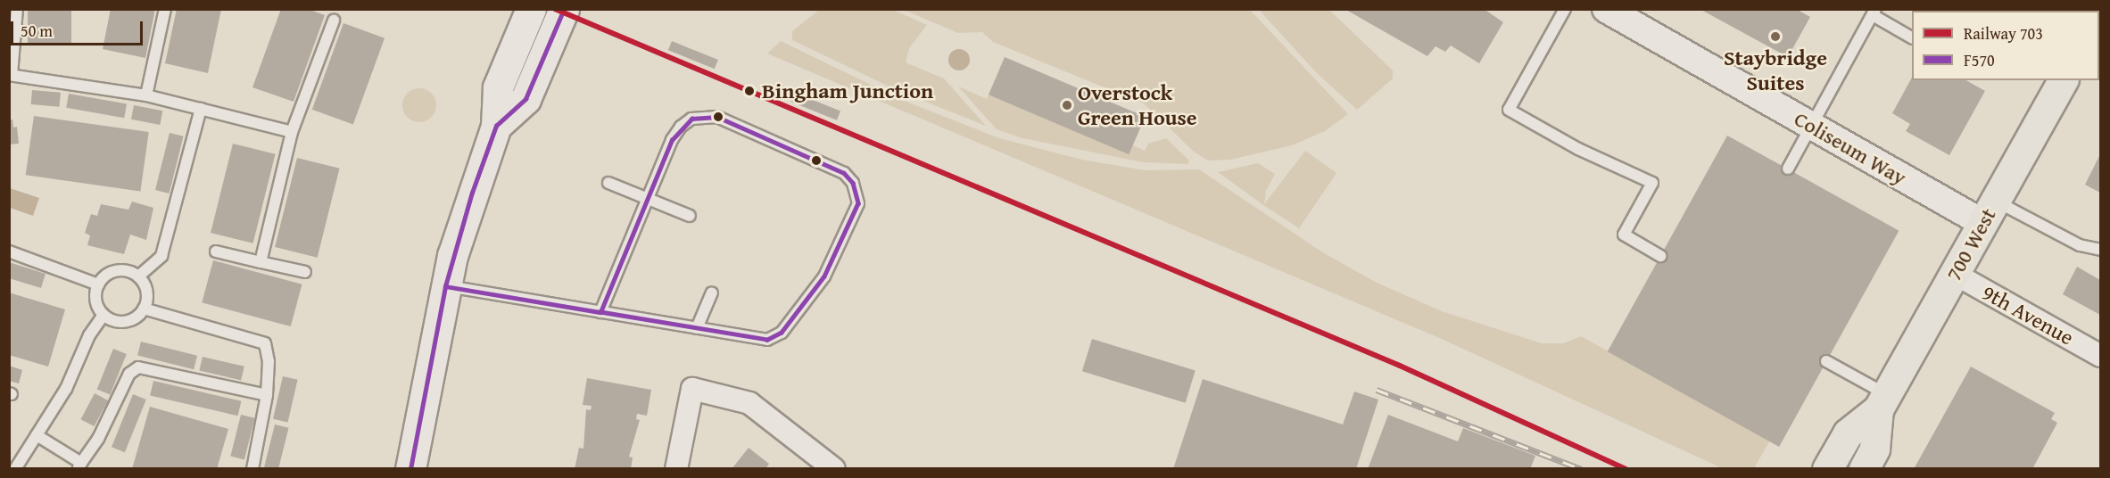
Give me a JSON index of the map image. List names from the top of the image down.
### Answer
{
  "streets": {
    "main road": ["700 West"],
    "street": ["Coliseum Way", "9th Avenue"]
  },
  "crossings": [
    ["Coliseum Way", "700 West"],
    ["700 West", "9th Avenue"]
  ],
  "places": ["Staybridge Suites", "Bingham Junction", "Overstock Green House"],
  "lines": ["rail line 703", "transit line F570"],
  "legend": ["Railway 703", "F570"],
  "scale_bar": "50 m"
}
